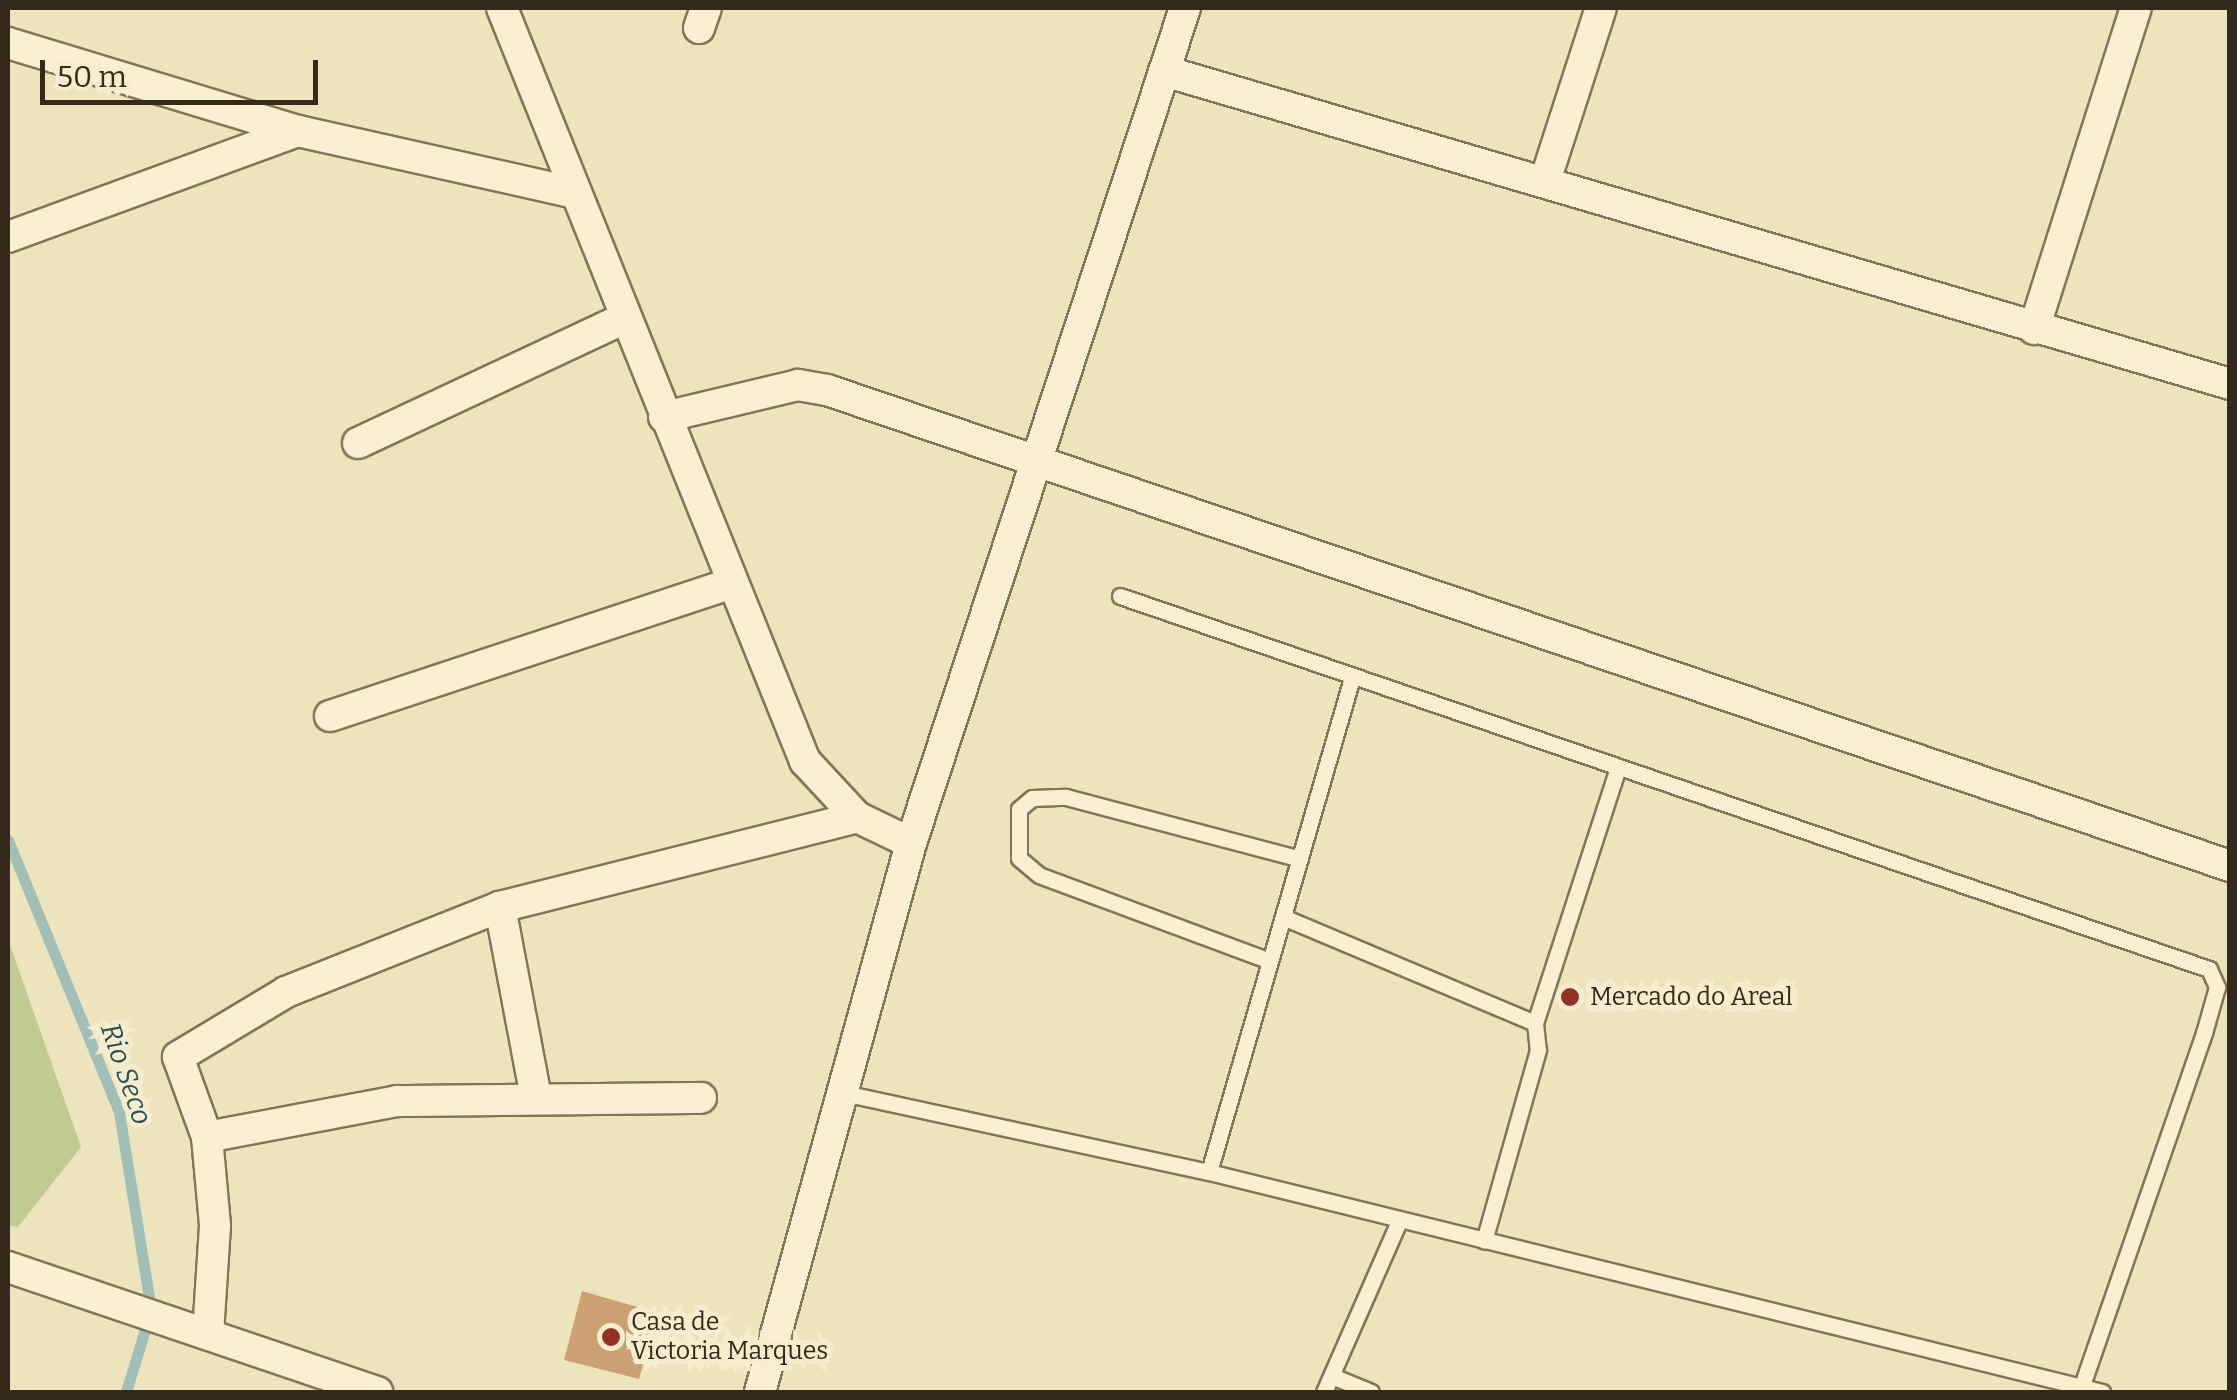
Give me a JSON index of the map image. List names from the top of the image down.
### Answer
{
  "water": ["Rio Seco"],
  "places": ["Mercado do Areal", "Casa de Victoria Marques"],
  "scale_bar": "50 m"
}
